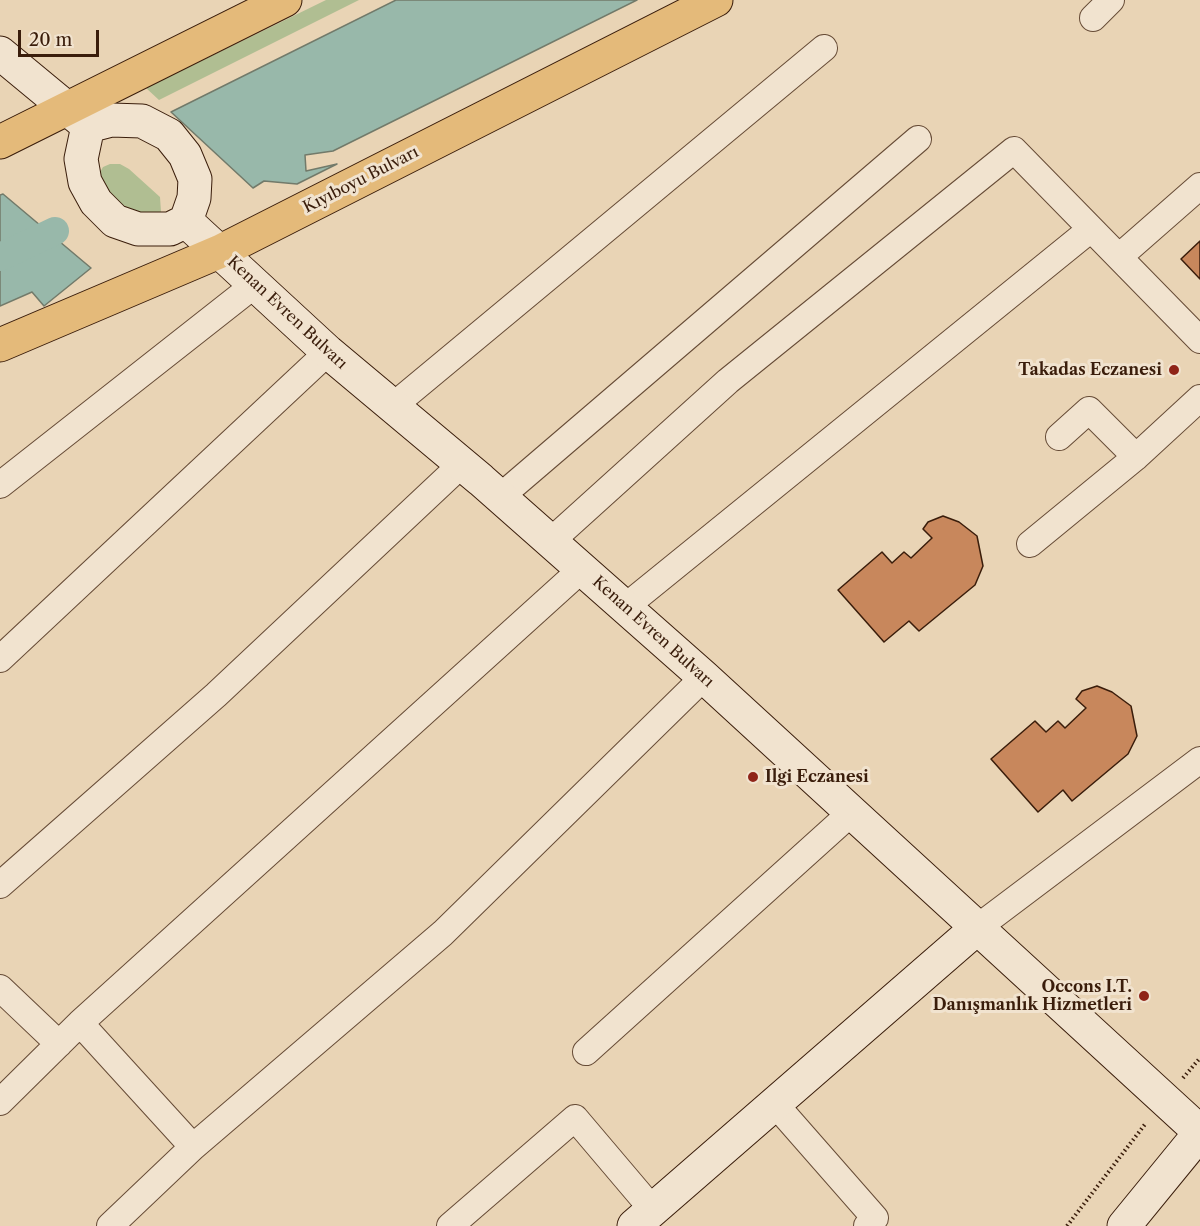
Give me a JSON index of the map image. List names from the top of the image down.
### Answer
{
  "streets": {
    "main road": ["Kıyıboyu Bulvarı", "Kenan Evren Bulvarı"]
  },
  "crossings": [
    ["Kıyıboyu Bulvarı", "Kenan Evren Bulvarı"]
  ],
  "places": ["Takadas Eczanesi", "Ilgi Eczanesi", "Occons I.T. Danışmanlık Hizmetleri"],
  "scale_bar": "20 m"
}
